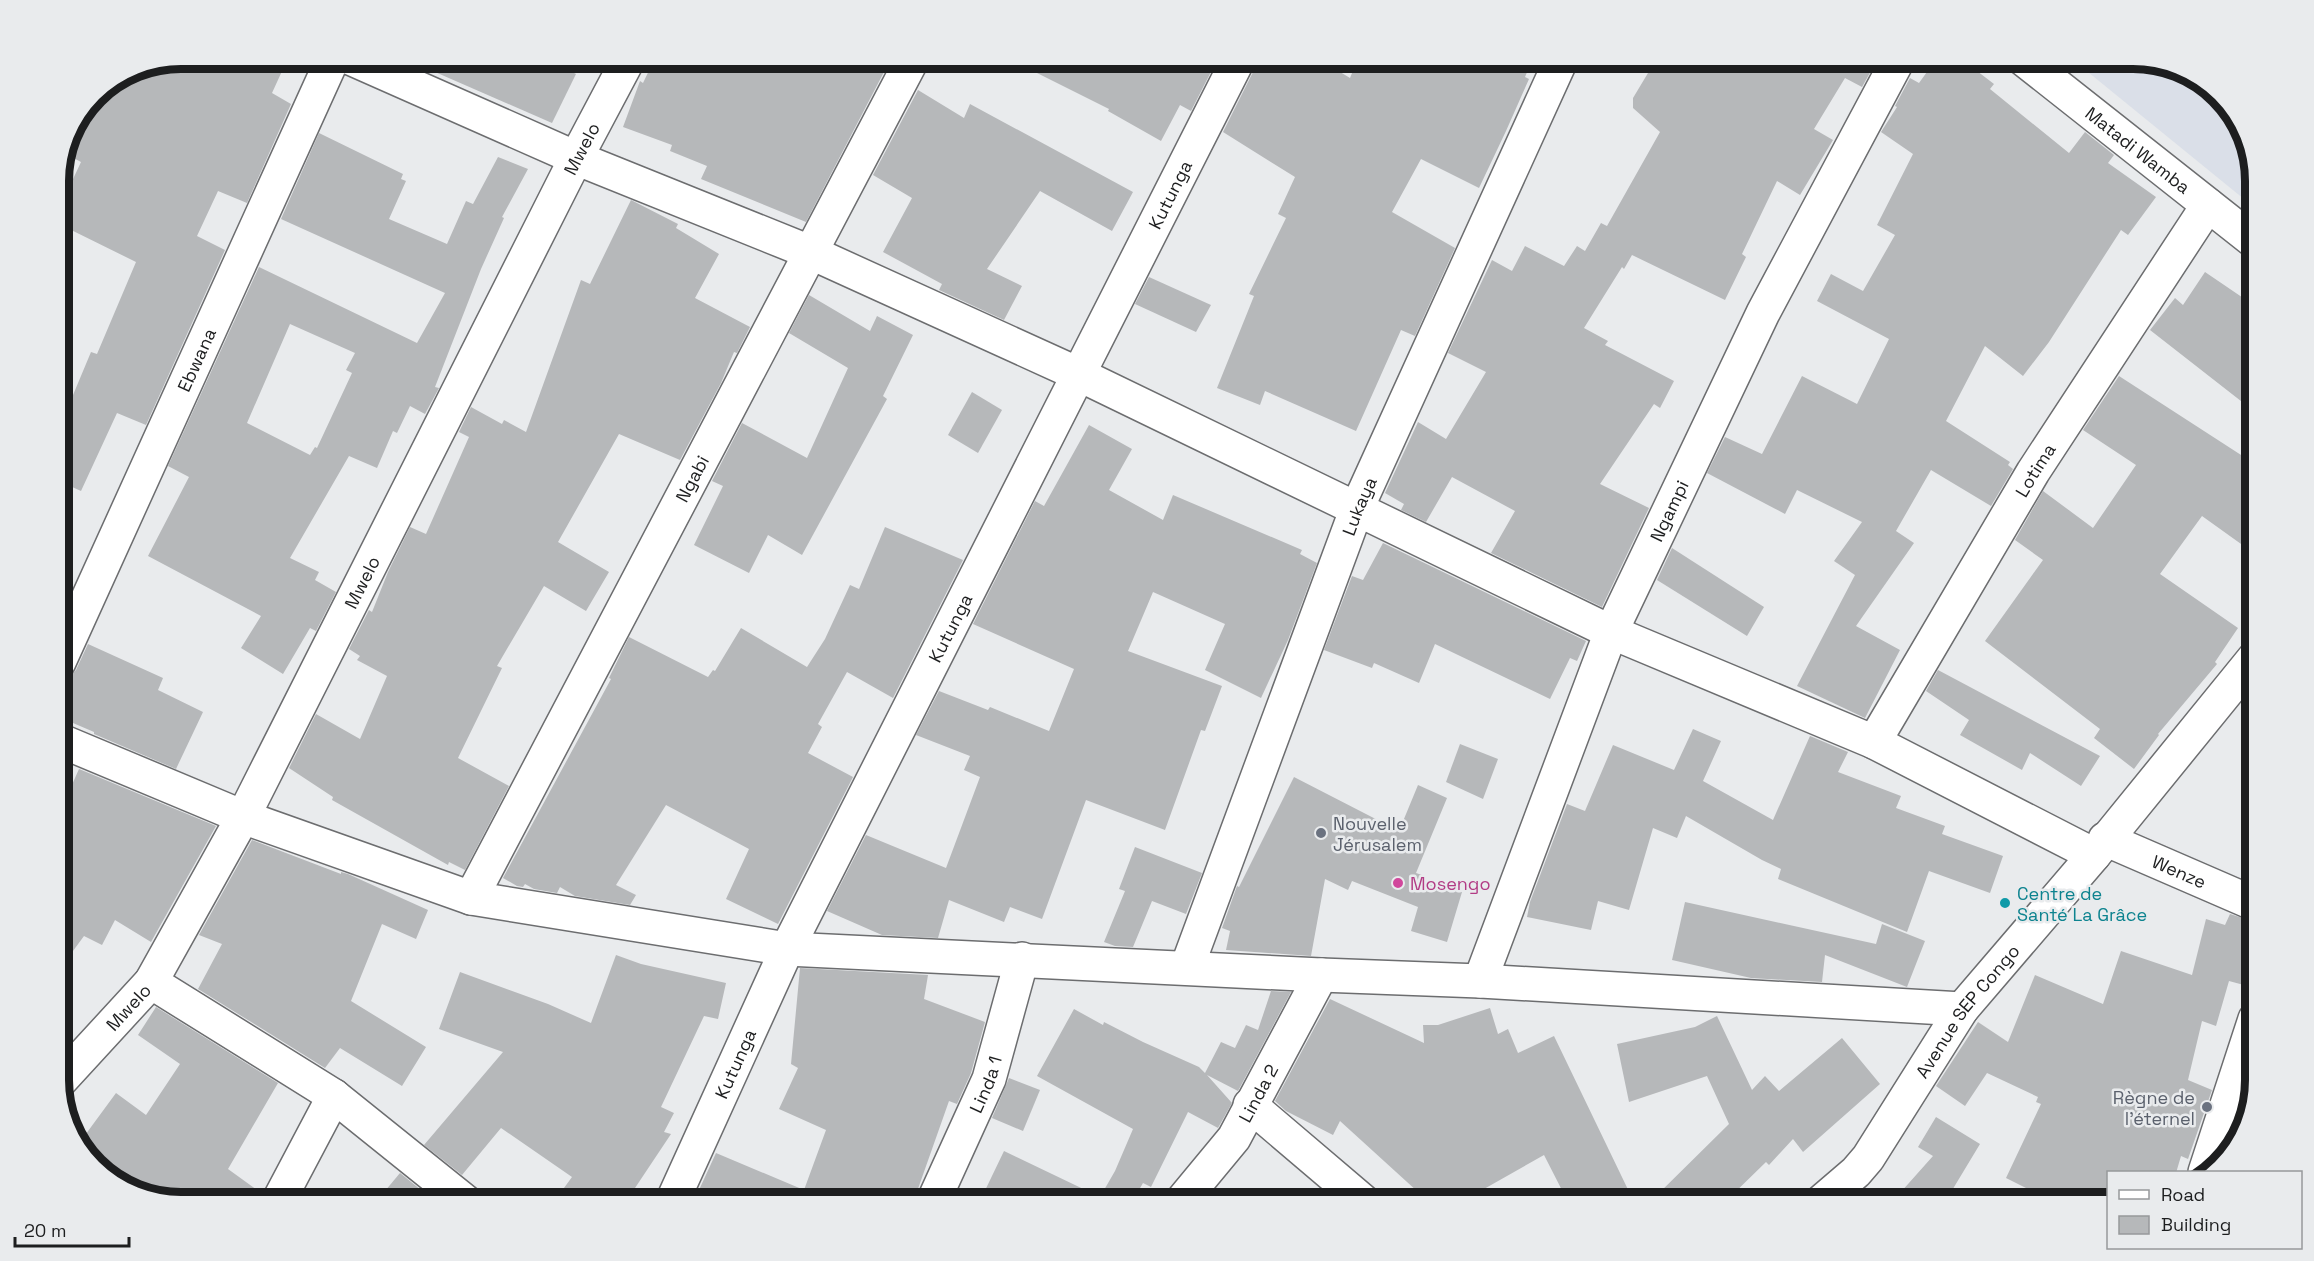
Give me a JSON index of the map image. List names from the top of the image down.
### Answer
{
  "streets": {
    "street": [
      "Mwelo",
      "Matadi Wamba",
      "Kutunga",
      "Ebwana",
      "Lotima",
      "Ngabi",
      "Lukaya",
      "Ngampi",
      "Wenze",
      "Avenue SEP Congo",
      "Linda 1",
      "Linda 2"
    ]
  },
  "crossings": [
    ["Mwelo", "Wenze"],
    ["Matadi Wamba", "Lotima"],
    ["Kutunga", "Wenze"],
    ["Lotima", "Wenze"],
    ["Ngabi", "Wenze"],
    ["Lukaya", "Wenze"],
    ["Ngampi", "Wenze"],
    ["Wenze", "Avenue SEP Congo"]
  ],
  "places": [
    "Nouvelle Jérusalem",
    "Mosengo",
    "Centre de Santé La Grâce",
    "Règne de l'éternel"
  ],
  "legend": ["Road", "Building"],
  "scale_bar": "20 m"
}
